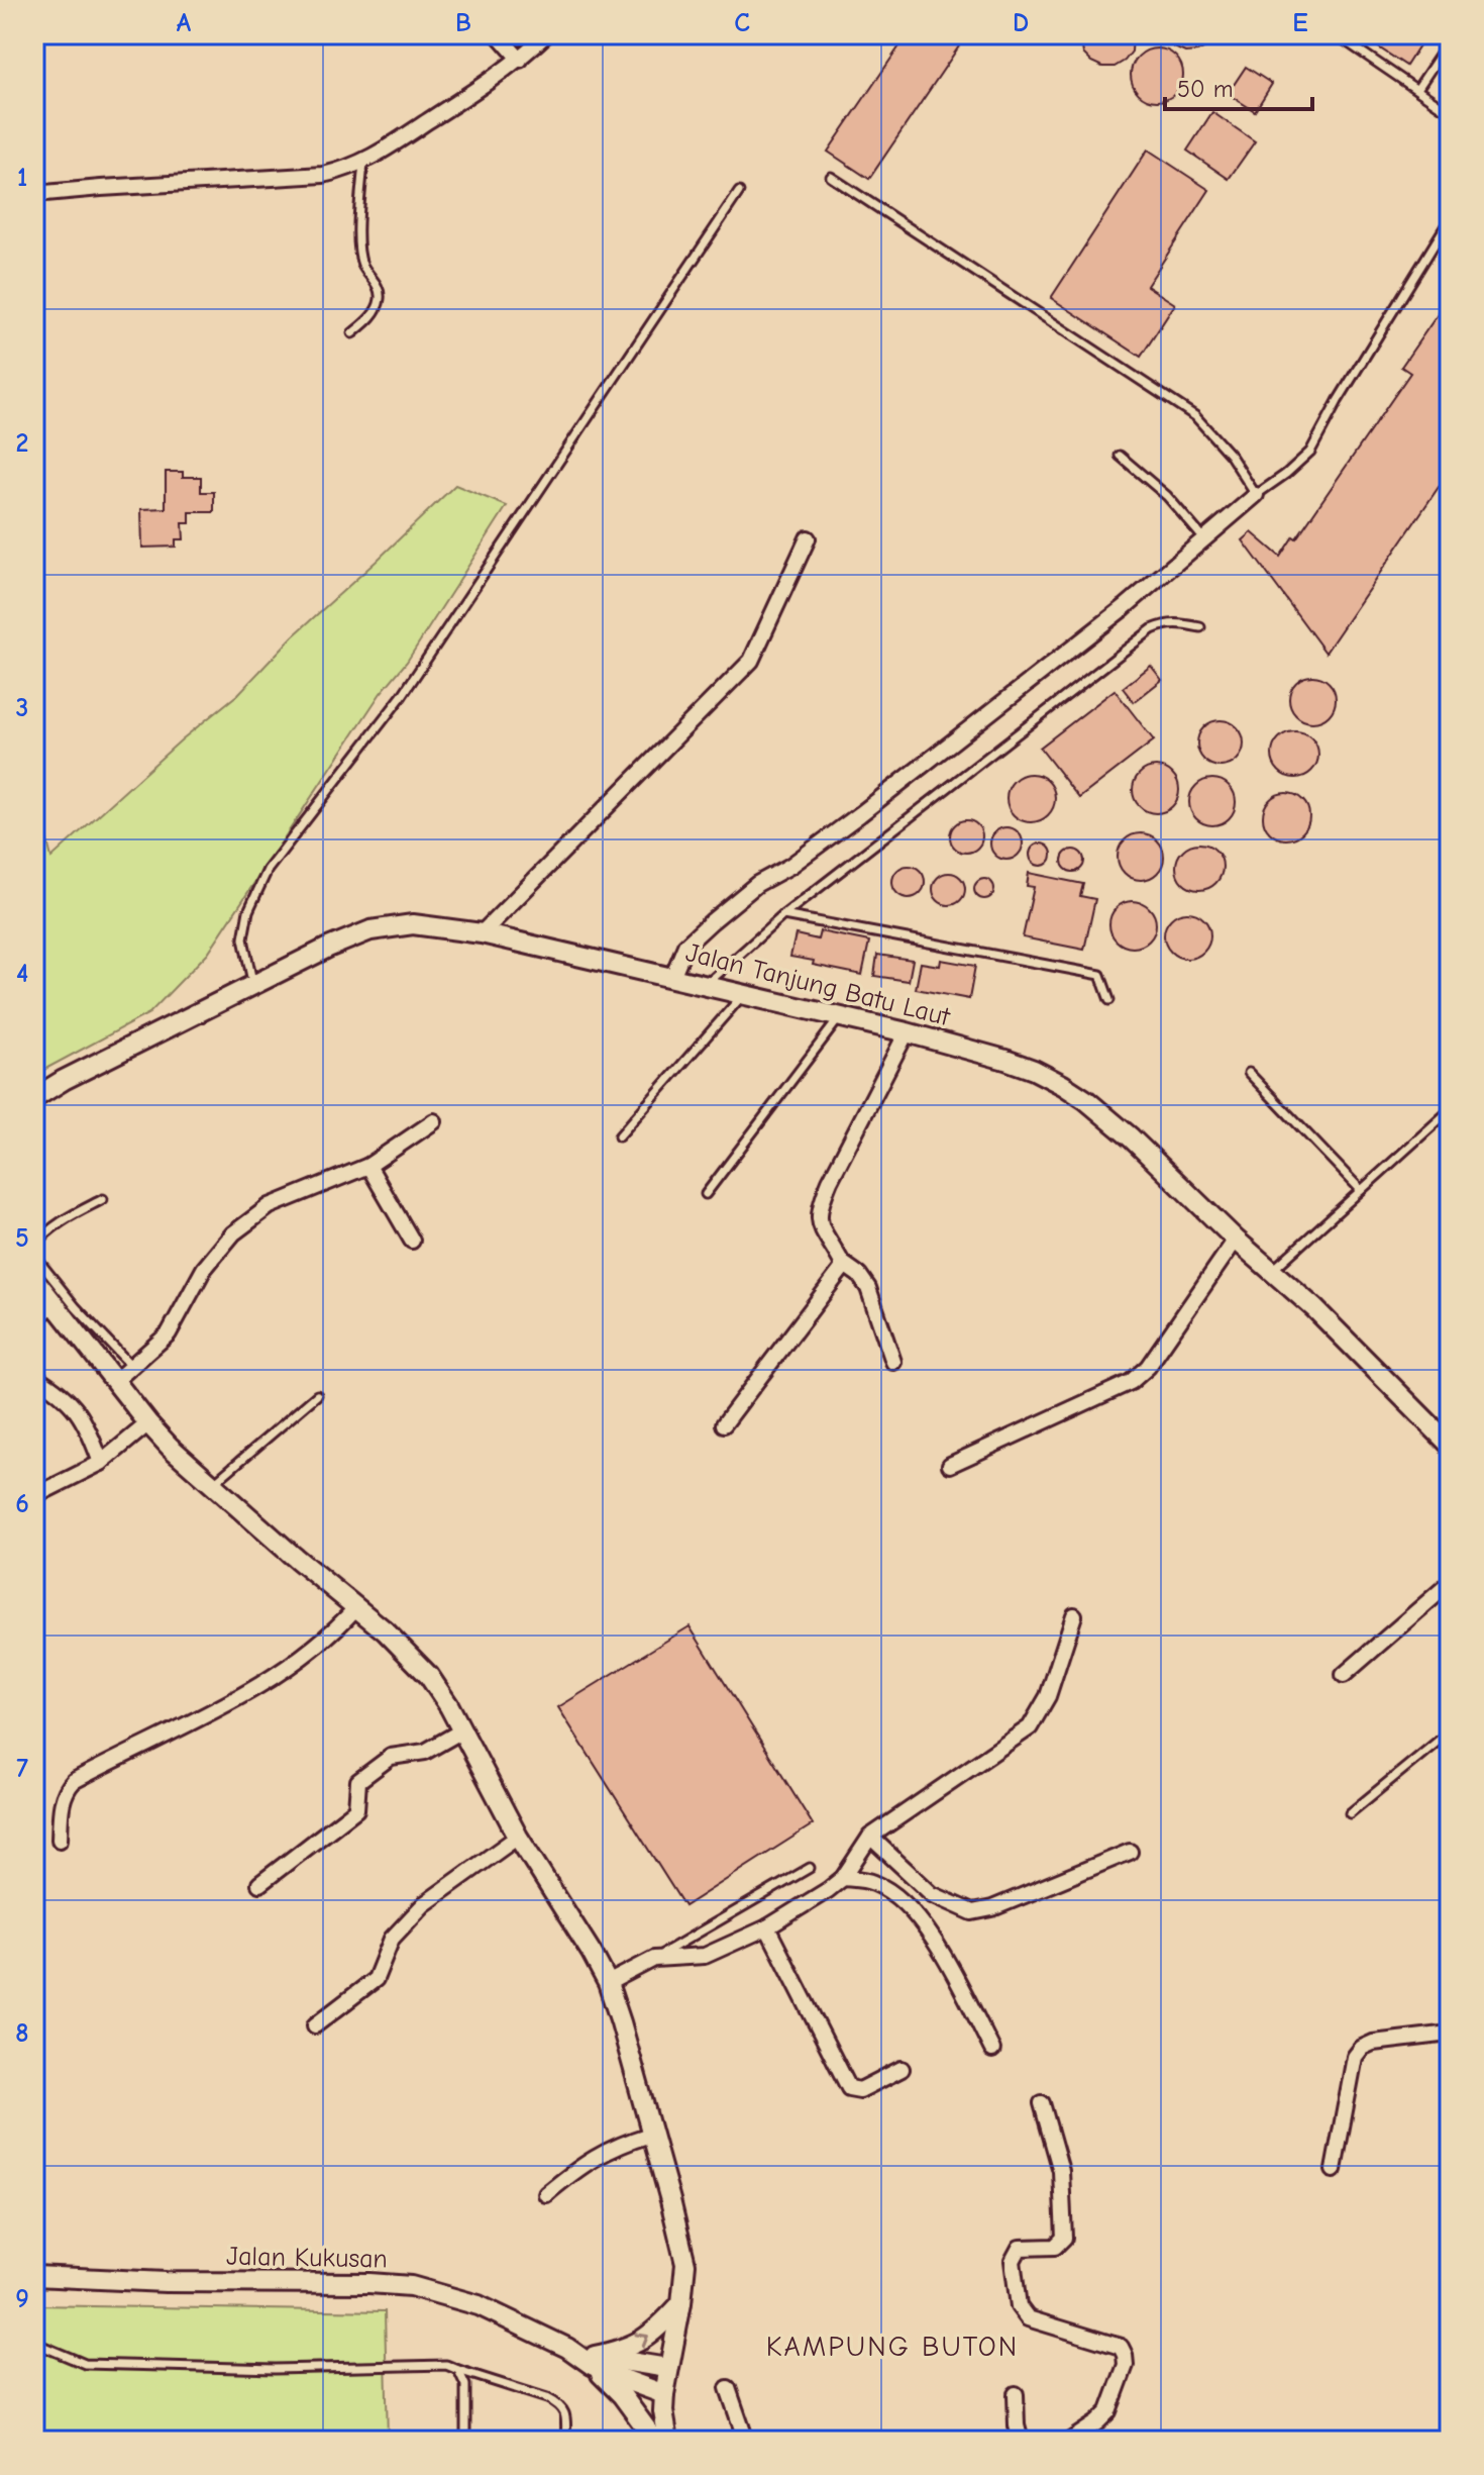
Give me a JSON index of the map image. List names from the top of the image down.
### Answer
{
  "streets": {
    "street": ["Jalan Tanjung Batu Laut", "Jalan Kukusan"]
  },
  "districts": ["KAMPUNG BUTON"],
  "scale_bar": "50 m",
  "grid": {
    "columns": [
      "A",
      "B",
      "C",
      "D",
      "E"
    ],
    "rows": [
      "1",
      "2",
      "3",
      "4",
      "5",
      "6",
      "7",
      "8",
      "9"
    ]
  }
}
